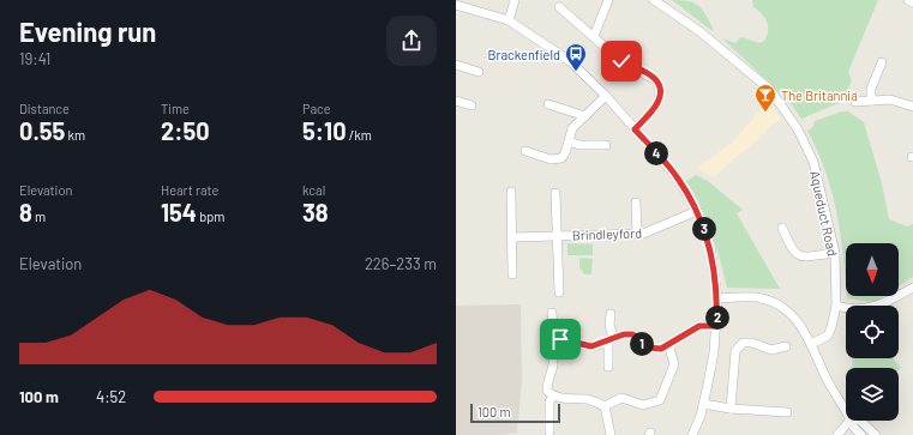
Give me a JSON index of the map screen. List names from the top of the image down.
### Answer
{
  "streets": {
    "street": ["Aqueduct Road", "Brindleyford"]
  },
  "places": {
    "bus stop": ["Brackenfield"],
    "bar": ["The Britannia"]
  },
  "scale_bar": "100 m",
  "north": "bottom",
  "page": {
    "heading": ["Evening run", "19:41"],
    "stats": [
      ["Distance", "0.55 km"],
      ["Time", "2:50"],
      ["Pace", "5:10 /km"],
      ["Elevation", "8 m"],
      ["Heart rate", "154 bpm"],
      ["kcal", "38"]
    ],
    "pins": [
      "4",
      "3",
      "2",
      "1"
    ],
    "chart": ["Elevation", "226–233 m"],
    "list": [
      {
        "name": "100 m",
        "note": "4:52"
      }
    ],
    "scale": "100 m"
  }
}
